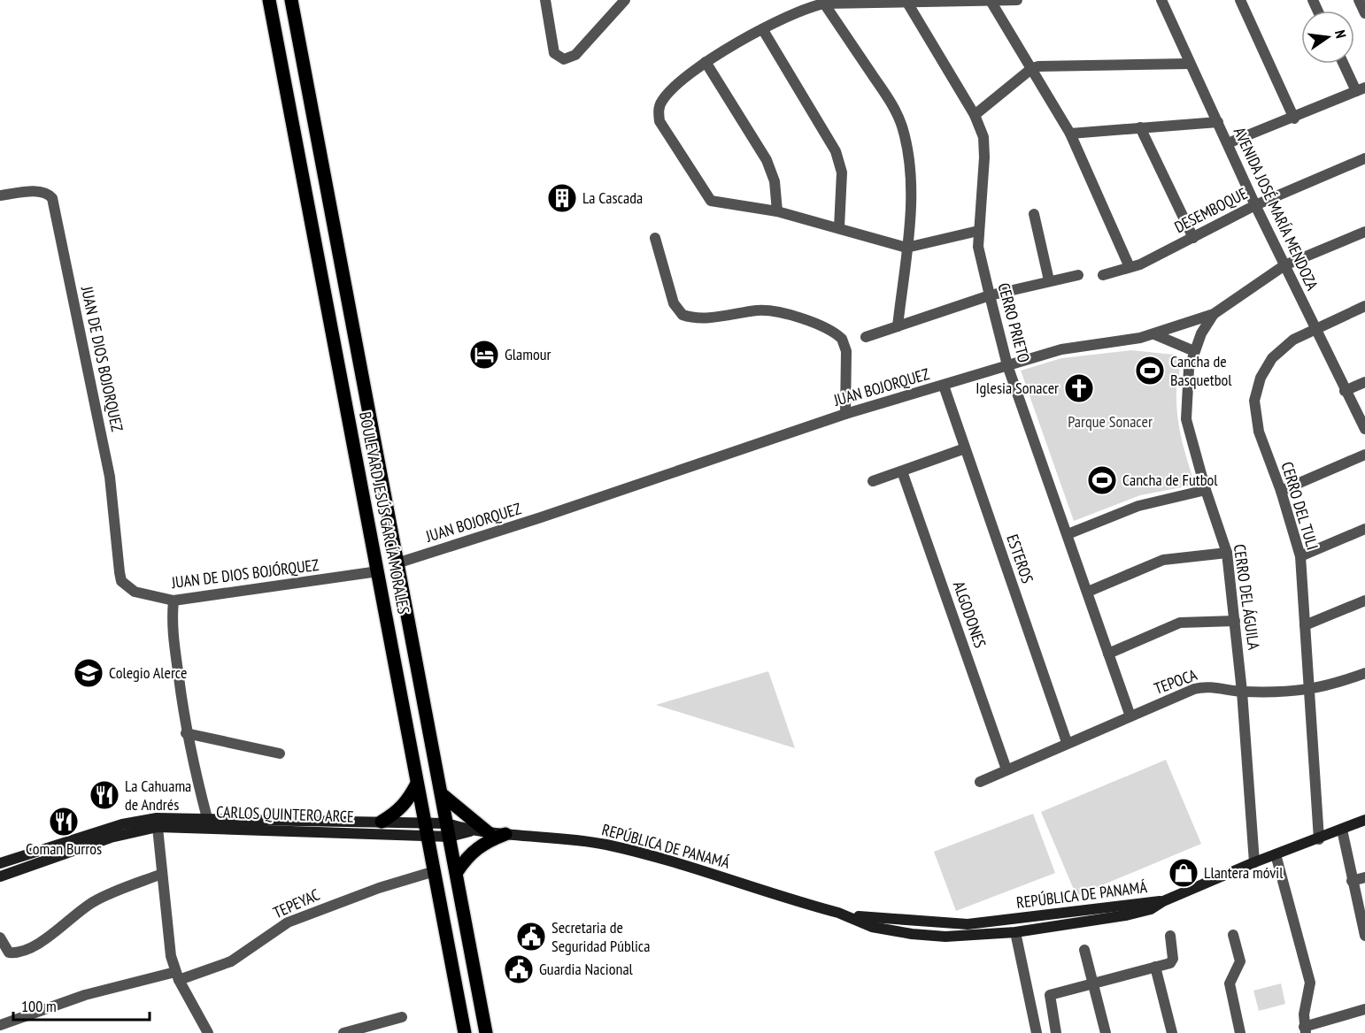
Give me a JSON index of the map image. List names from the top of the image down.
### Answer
{
  "streets": {
    "main road": ["BOULEVARD JESÚS GARCÍA MORALES", "CARLOS QUINTERO ARCE", "REPÚBLICA DE PANAMÁ"],
    "street": [
      "AVENIDA JOSÉ MARÍA MENDOZA",
      "DESEMBOQUE",
      "CERRO PRIETO",
      "JUAN DE DIOS BOJORQUEZ",
      "JUAN BOJORQUEZ",
      "CERRO DEL TULI",
      "ESTEROS",
      "JUAN DE DIOS BOJÓRQUEZ",
      "CERRO DEL ÁGUILA",
      "ALGODONES",
      "TEPOCA",
      "TEPEYAC"
    ]
  },
  "crossings": [
    ["AVENIDA JOSÉ MARÍA MENDOZA", "DESEMBOQUE"],
    ["AVENIDA JOSÉ MARÍA MENDOZA", "JUAN BOJORQUEZ"],
    ["AVENIDA JOSÉ MARÍA MENDOZA", "CERRO DEL TULI"],
    ["CERRO PRIETO", "JUAN BOJORQUEZ"],
    ["CERRO PRIETO", "TEPOCA"],
    ["JUAN DE DIOS BOJORQUEZ", "JUAN DE DIOS BOJÓRQUEZ"],
    ["JUAN BOJORQUEZ", "BOULEVARD JESÚS GARCÍA MORALES"],
    ["JUAN BOJORQUEZ", "ESTEROS"],
    ["JUAN BOJORQUEZ", "CERRO DEL ÁGUILA"],
    ["CERRO DEL TULI", "TEPOCA"],
    ["CERRO DEL TULI", "REPÚBLICA DE PANAMÁ"],
    ["BOULEVARD JESÚS GARCÍA MORALES", "JUAN DE DIOS BOJÓRQUEZ"],
    ["BOULEVARD JESÚS GARCÍA MORALES", "CARLOS QUINTERO ARCE"],
    ["BOULEVARD JESÚS GARCÍA MORALES", "REPÚBLICA DE PANAMÁ"],
    ["BOULEVARD JESÚS GARCÍA MORALES", "TEPEYAC"],
    ["ESTEROS", "TEPOCA"],
    ["CERRO DEL ÁGUILA", "TEPOCA"],
    ["CERRO DEL ÁGUILA", "REPÚBLICA DE PANAMÁ"],
    ["ALGODONES", "TEPOCA"],
    ["CARLOS QUINTERO ARCE", "REPÚBLICA DE PANAMÁ"]
  ],
  "parks": ["Parque Sonacer"],
  "places": {
    "building": ["La Cascada"],
    "hotel": ["Glamour"],
    "sports": ["Cancha de Basquetbol", "Cancha de Futbol"],
    "church": ["Iglesia Sonacer"],
    "school or university": ["Colegio Alerce"],
    "restaurant": ["La Cahuama de Andrés", "Coman Burros"],
    "shop": ["Llantera móvil"],
    "public building": ["Secretaria de Seguridad Pública", "Guardia Nacional"]
  },
  "scale_bar": "100 m",
  "north": "right"
}
